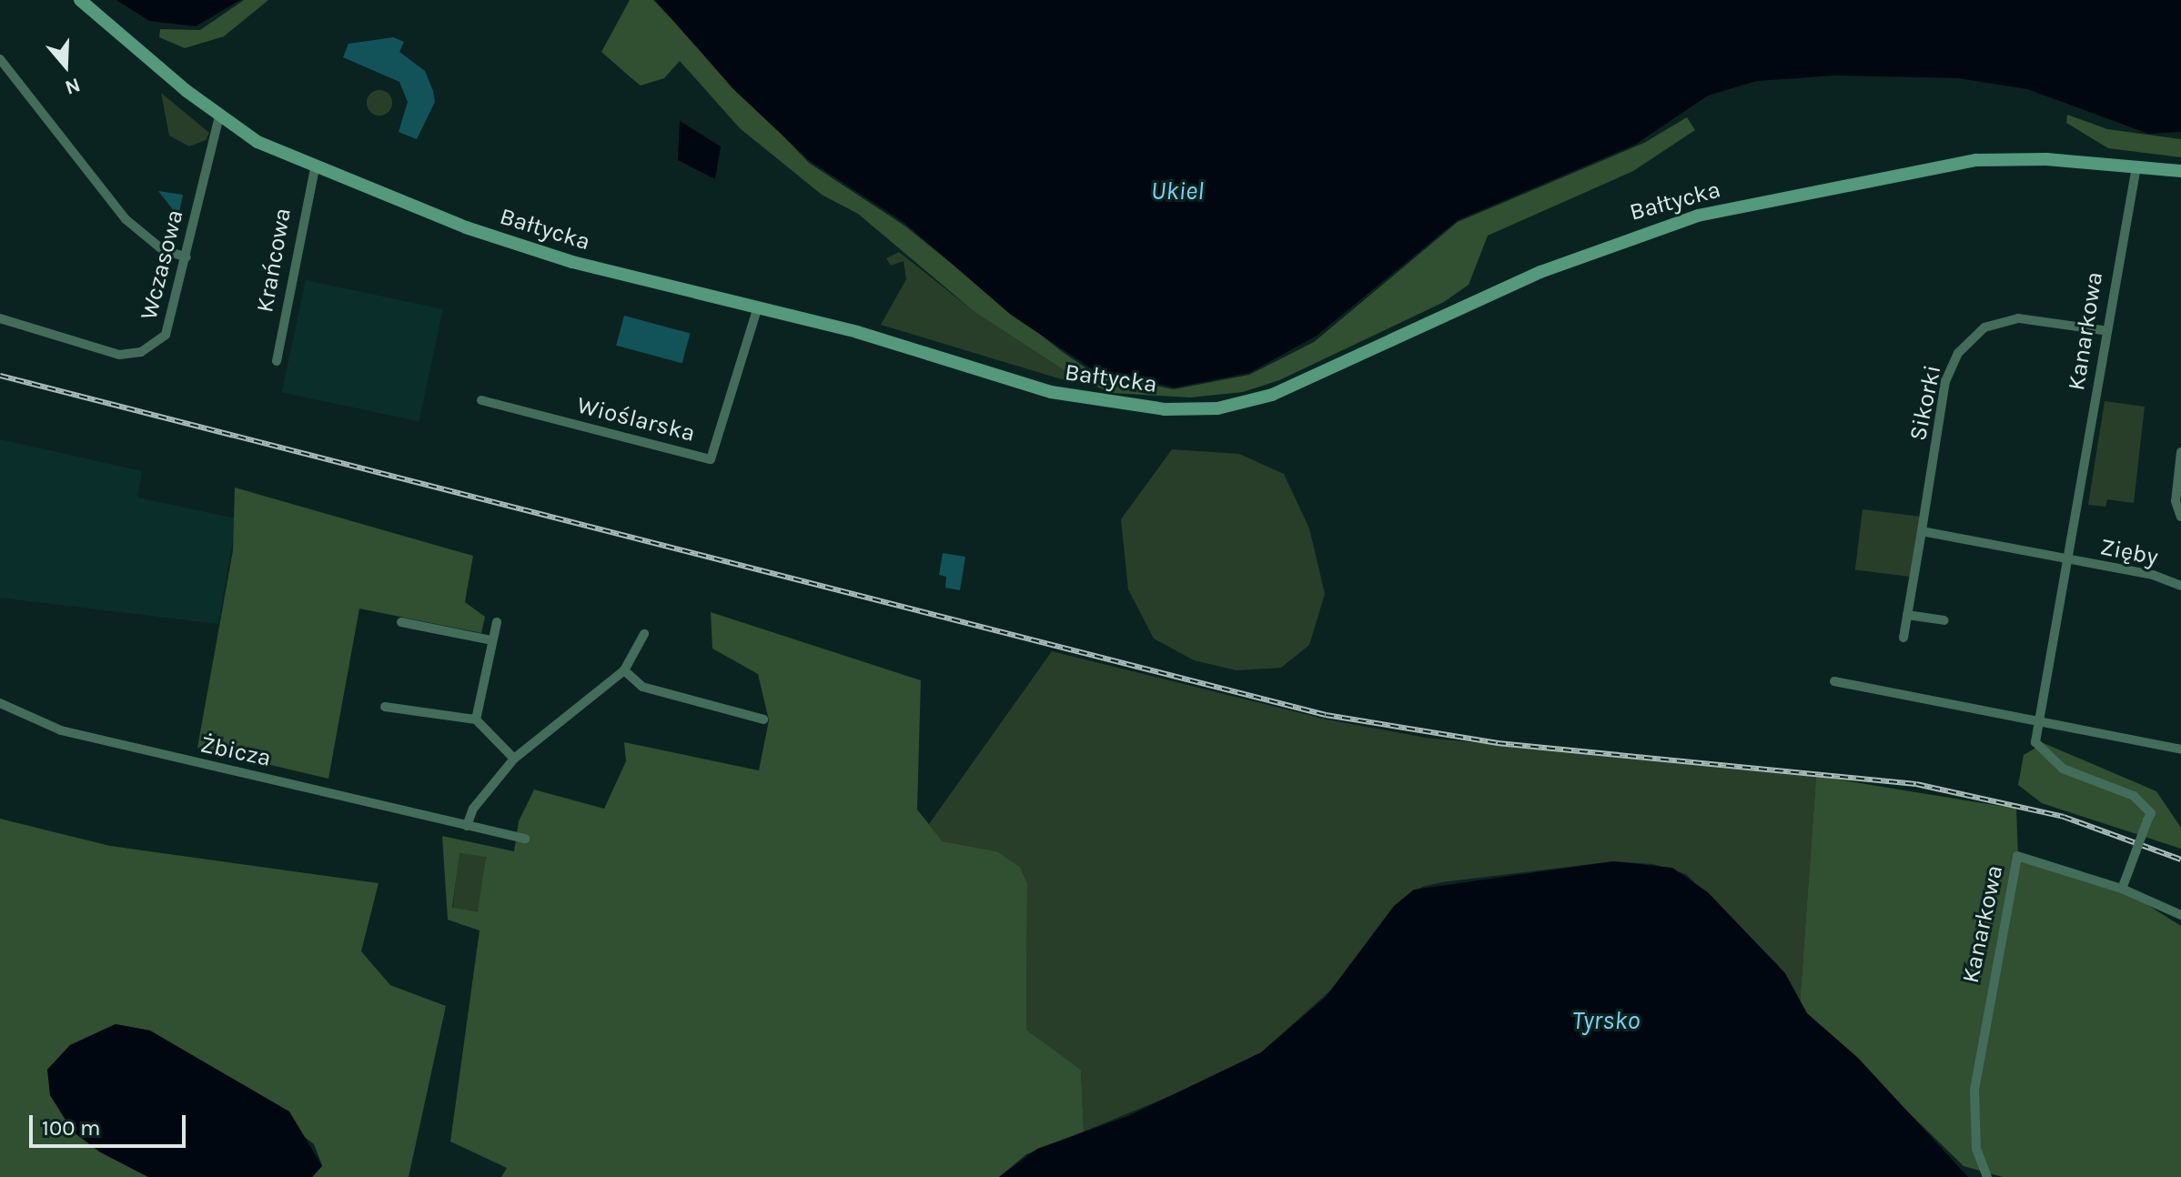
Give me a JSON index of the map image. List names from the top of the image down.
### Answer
{
  "streets": {
    "main road": ["Bałtycka"],
    "street": [
      "Krańcowa",
      "Wczasowa",
      "Kanarkowa",
      "Sikorki",
      "Wioślarska",
      "Zięby",
      "Żbicza"
    ]
  },
  "crossings": [
    ["Bałtycka", "Krańcowa"],
    ["Bałtycka", "Wczasowa"],
    ["Bałtycka", "Kanarkowa"],
    ["Bałtycka", "Wioślarska"],
    ["Kanarkowa", "Sikorki"],
    ["Kanarkowa", "Zięby"]
  ],
  "water": ["Ukiel", "Tyrsko"],
  "scale_bar": "100 m",
  "north": "bottom"
}
